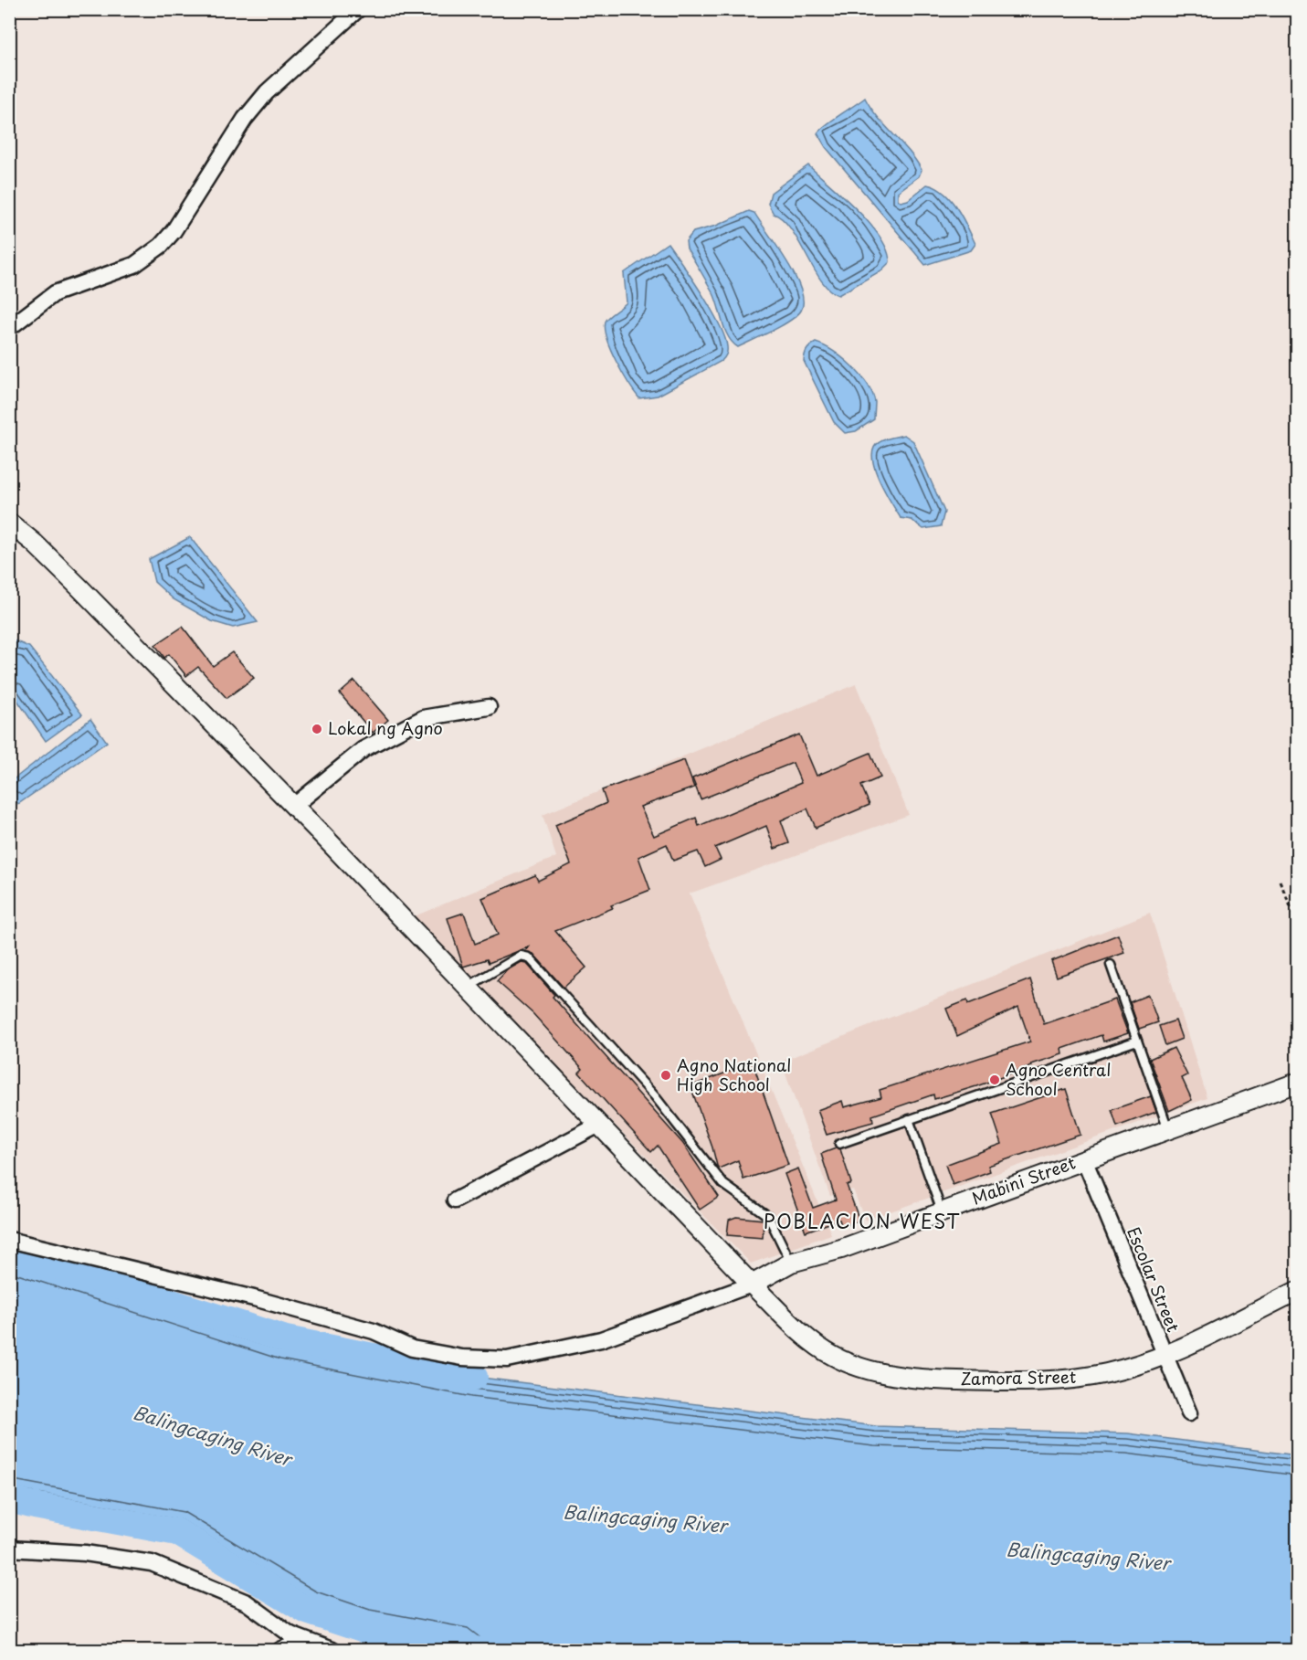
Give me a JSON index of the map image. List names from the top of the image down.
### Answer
{
  "streets": {
    "street": ["Mabini Street", "Escolar Street", "Zamora Street"]
  },
  "crossings": [
    ["Mabini Street", "Escolar Street"],
    ["Mabini Street", "Zamora Street"],
    ["Escolar Street", "Zamora Street"]
  ],
  "districts": ["POBLACION WEST"],
  "water": ["Balingcaging River"],
  "places": ["Lokal ng Agno", "Agno National High School", "Agno Central School"]
}
